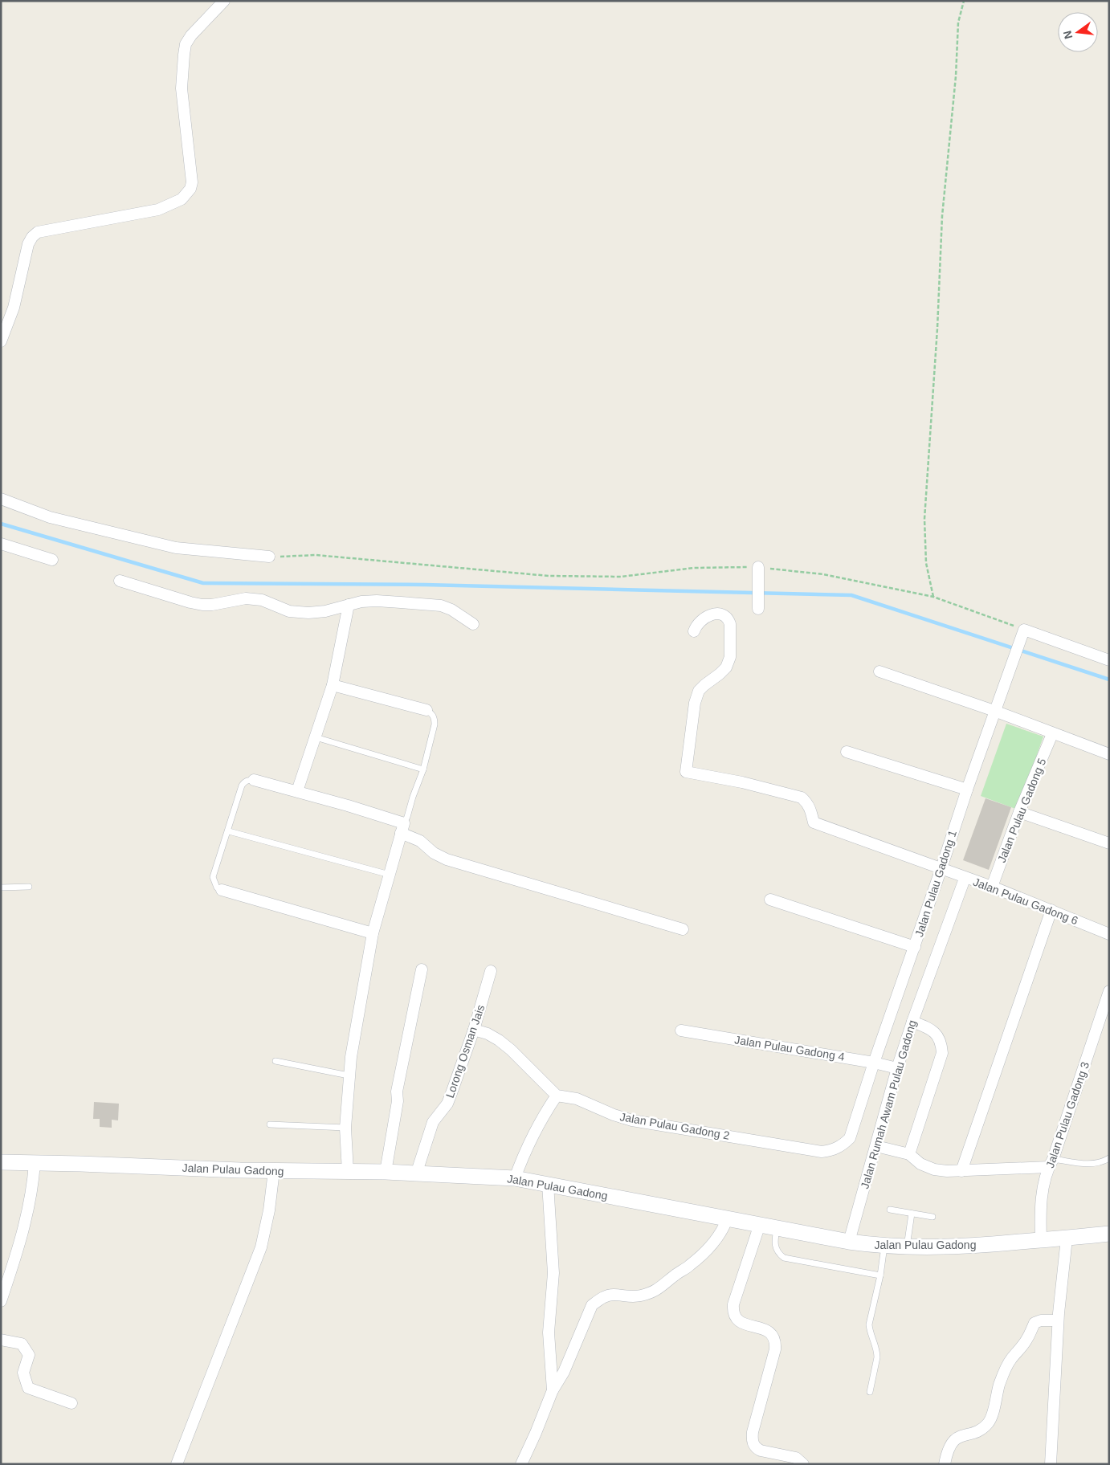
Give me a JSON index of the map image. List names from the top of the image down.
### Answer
{
  "streets": {
    "main road": ["Jalan Pulau Gadong"],
    "street": [
      "Jalan Pulau Gadong 5",
      "Jalan Pulau Gadong 1",
      "Jalan Pulau Gadong 6",
      "Jalan Pulau Gadong 4",
      "Lorong Osman Jais",
      "Jalan Rumah Awam Pulau Gadong",
      "Jalan Pulau Gadong 3",
      "Jalan Pulau Gadong 2"
    ]
  },
  "crossings": [
    ["Jalan Pulau Gadong 5", "Jalan Pulau Gadong 6"],
    ["Jalan Pulau Gadong 1", "Jalan Pulau Gadong 6"],
    ["Jalan Pulau Gadong 1", "Jalan Pulau Gadong 4"],
    ["Jalan Pulau Gadong 1", "Jalan Pulau Gadong 2"],
    ["Jalan Pulau Gadong 6", "Jalan Rumah Awam Pulau Gadong"],
    ["Jalan Pulau Gadong 4", "Jalan Rumah Awam Pulau Gadong"],
    ["Lorong Osman Jais", "Jalan Pulau Gadong"],
    ["Jalan Rumah Awam Pulau Gadong", "Jalan Pulau Gadong"],
    ["Jalan Pulau Gadong 3", "Jalan Pulau Gadong"]
  ],
  "north": "left"
}
